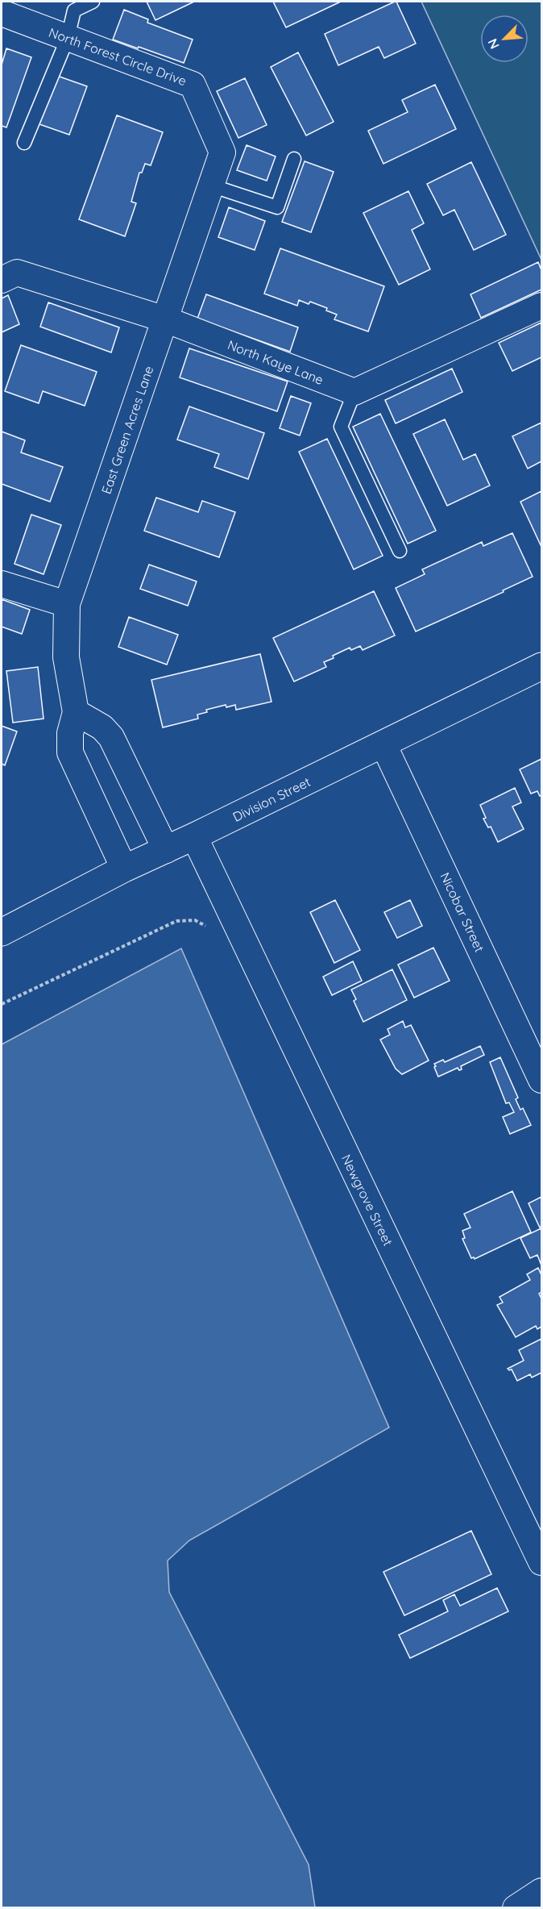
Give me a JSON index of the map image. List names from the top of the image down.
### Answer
{
  "streets": {
    "main road": ["Division Street"],
    "street": [
      "North Forest Circle Drive",
      "North Kaye Lane",
      "East Green Acres Lane",
      "Nicobar Street",
      "Newgrove Street"
    ]
  },
  "crossings": [
    ["North Forest Circle Drive", "East Green Acres Lane"],
    ["North Kaye Lane", "East Green Acres Lane"],
    ["East Green Acres Lane", "Division Street"],
    ["Division Street", "Nicobar Street"],
    ["Division Street", "Newgrove Street"]
  ],
  "north": "bottom left"
}
